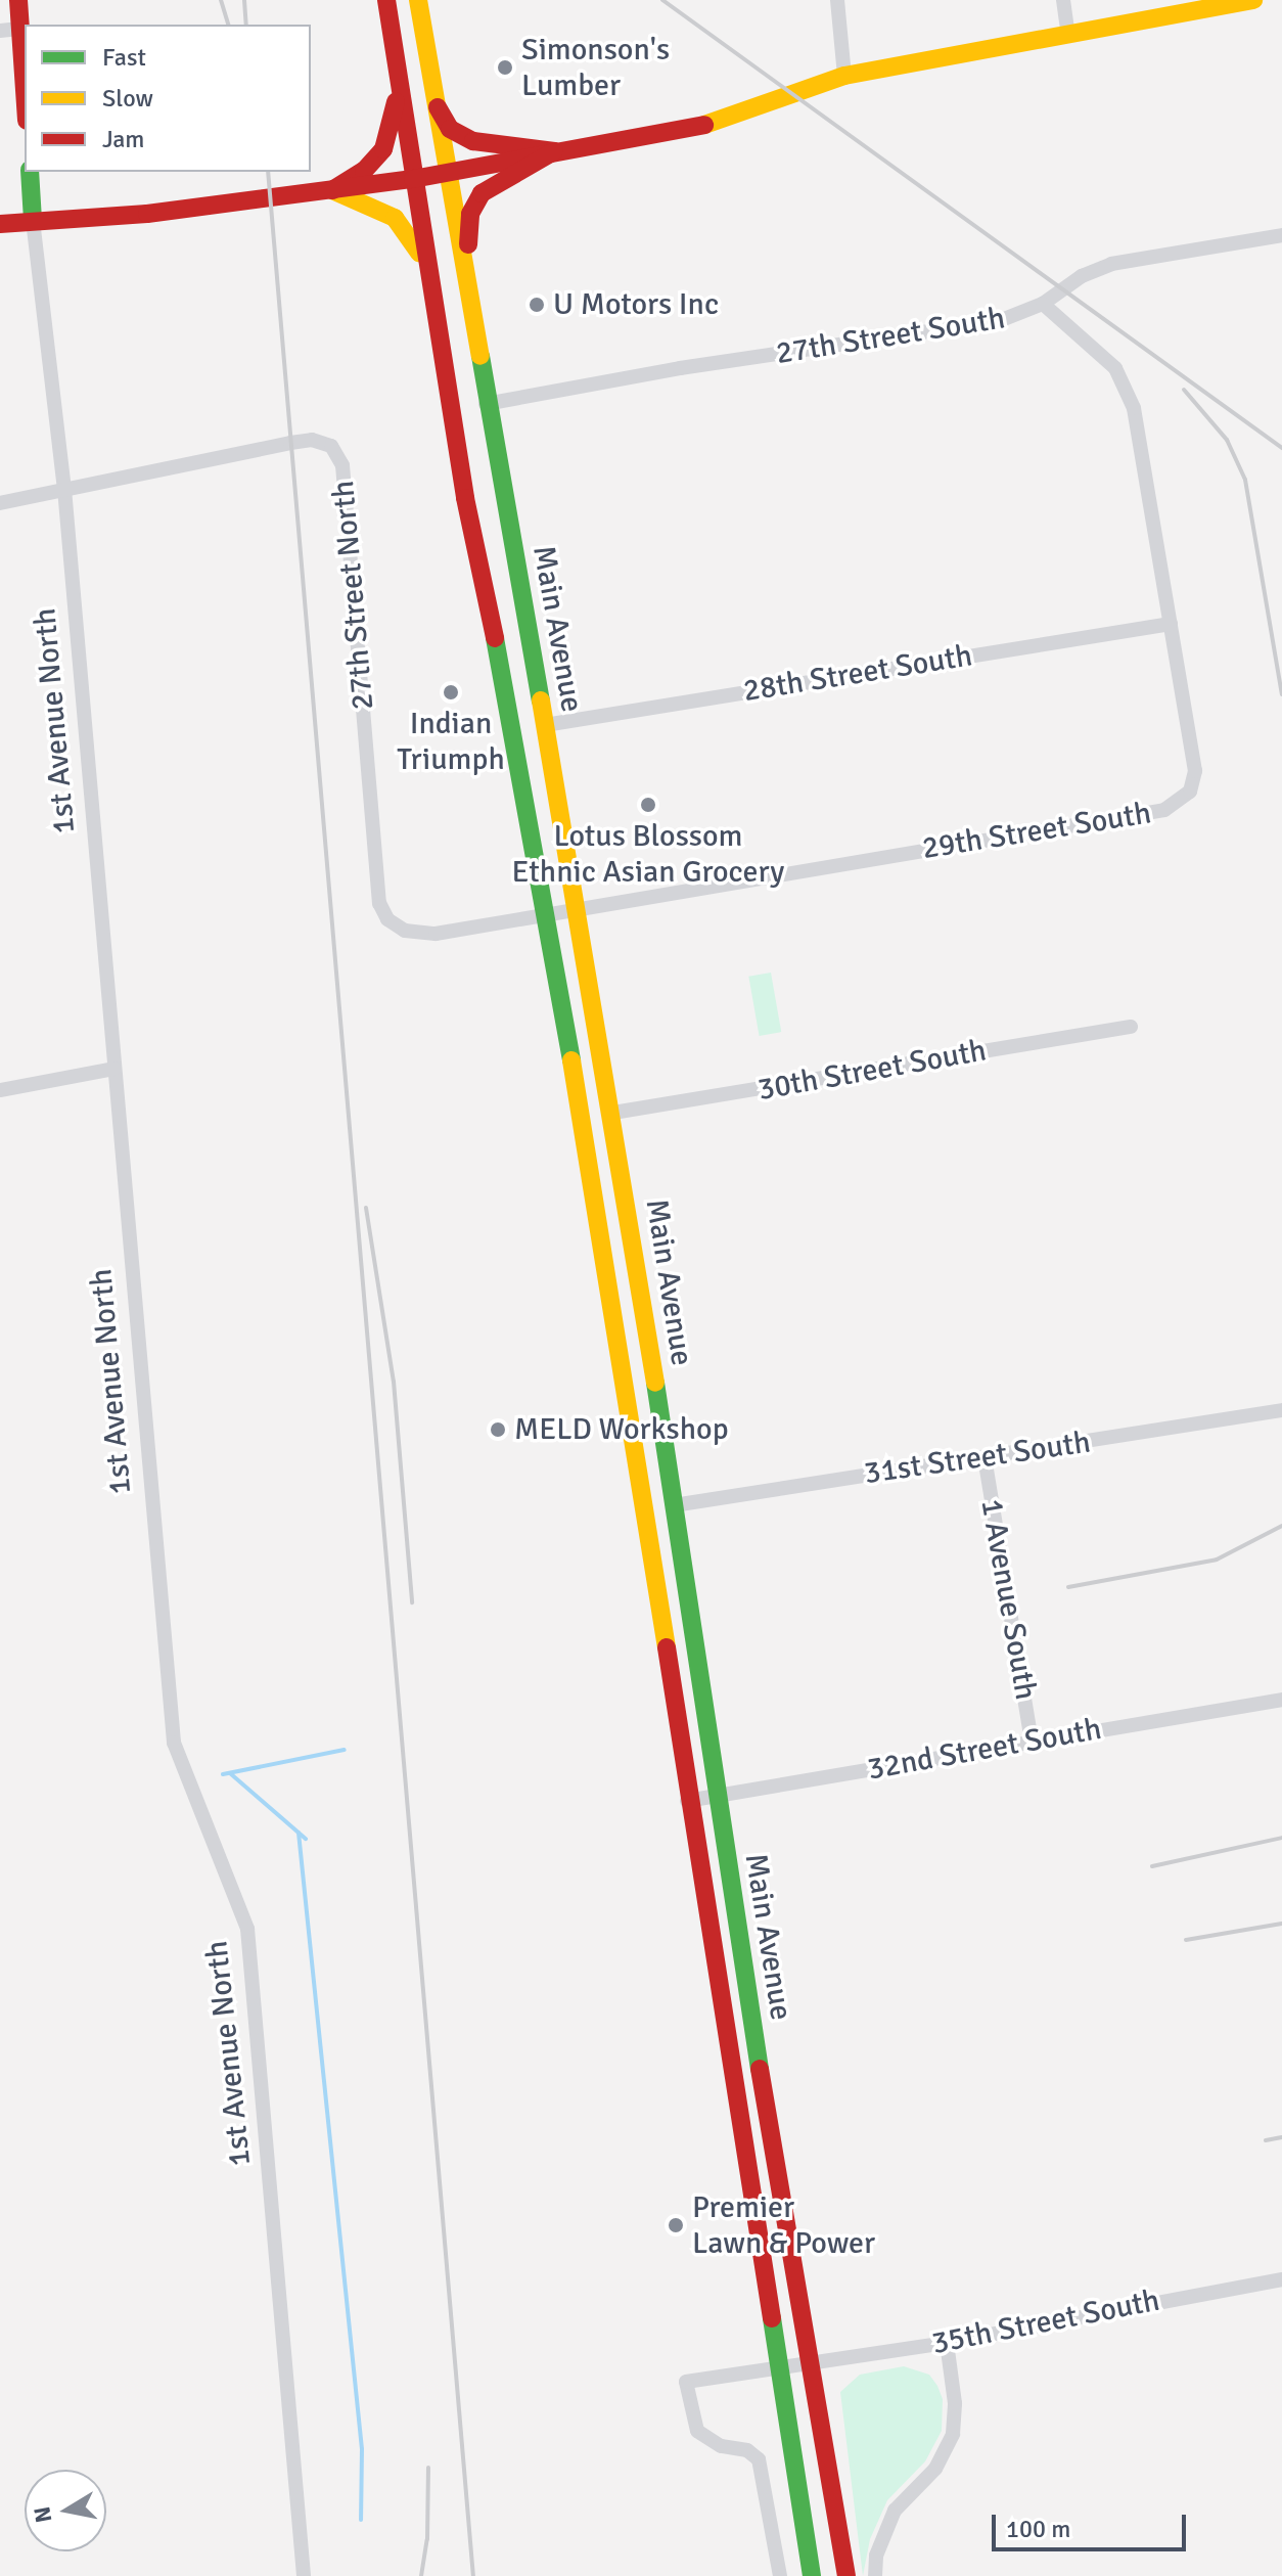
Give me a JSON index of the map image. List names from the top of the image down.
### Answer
{
  "streets": {
    "main road": ["Main Avenue", "1st Avenue North"],
    "street": [
      "27th Street South",
      "27th Street North",
      "28th Street South",
      "29th Street South",
      "30th Street South",
      "31st Street South",
      "1 Avenue South",
      "32nd Street South",
      "35th Street South"
    ]
  },
  "crossings": [
    ["27th Street South", "Main Avenue"],
    ["27th Street South", "29th Street South"],
    ["27th Street North", "Main Avenue"],
    ["27th Street North", "1st Avenue North"],
    ["27th Street North", "29th Street South"],
    ["Main Avenue", "28th Street South"],
    ["Main Avenue", "29th Street South"],
    ["Main Avenue", "30th Street South"],
    ["Main Avenue", "31st Street South"],
    ["Main Avenue", "32nd Street South"],
    ["Main Avenue", "35th Street South"],
    ["28th Street South", "29th Street South"],
    ["31st Street South", "1 Avenue South"],
    ["1 Avenue South", "32nd Street South"]
  ],
  "places": [
    "Simonson's Lumber",
    "U Motors Inc",
    "Indian Triumph",
    "Lotus Blossom Ethnic Asian Grocery",
    "MELD Workshop",
    "Premier Lawn & Power"
  ],
  "legend": ["Fast", "Slow", "Jam"],
  "scale_bar": "100 m",
  "north": "left"
}
